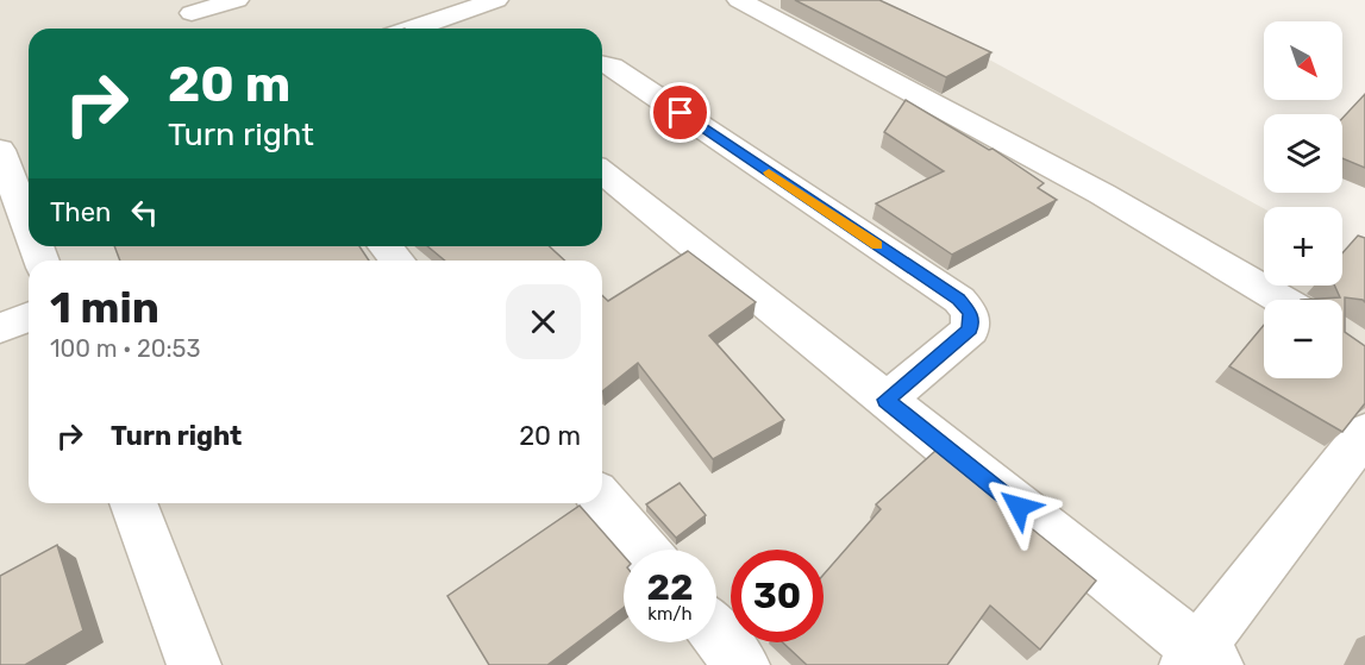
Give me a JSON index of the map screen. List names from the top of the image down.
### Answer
{
  "north": "bottom right",
  "page": {
    "map_buttons": ["+", "−"],
    "turn": ["20 m", "Turn right"],
    "then": "Then",
    "heading": ["1 min", "100 m · 20:53"],
    "list": [
      {
        "name": "Turn right",
        "value": "20 m"
      }
    ],
    "speed": "22 km/h",
    "limit": "30"
  }
}
